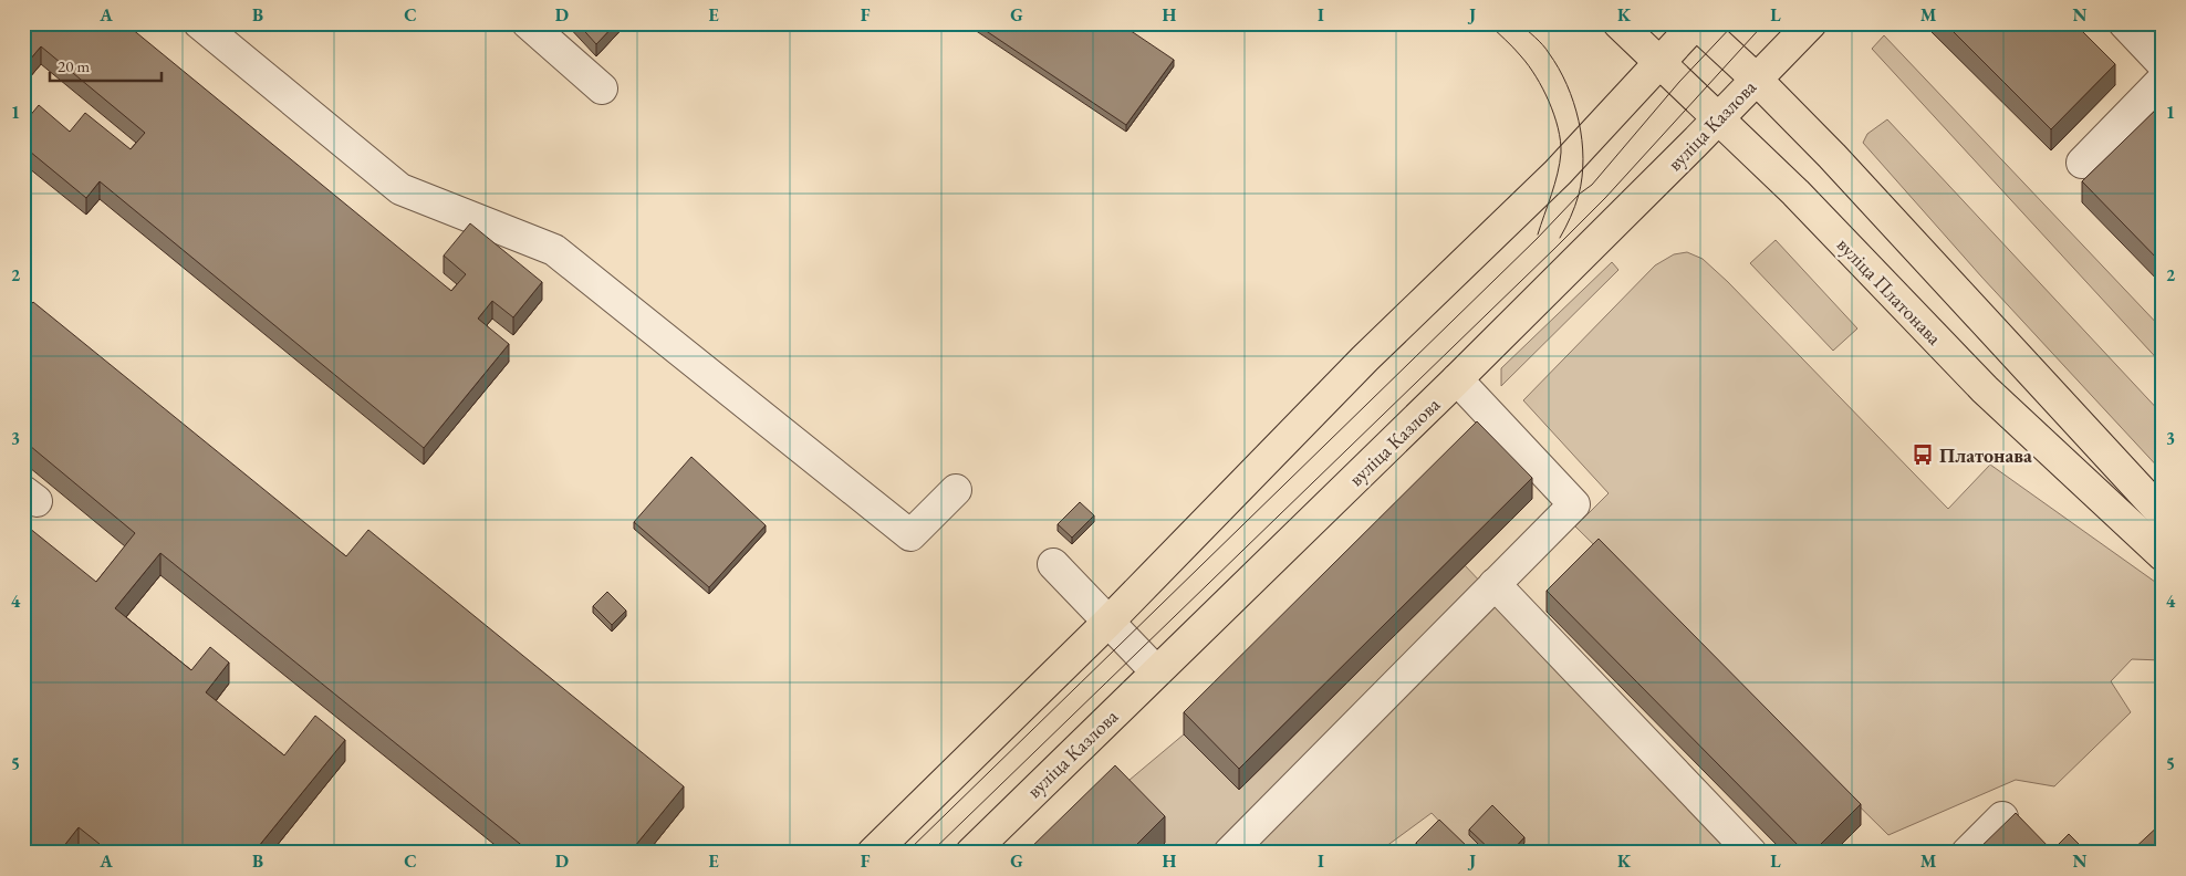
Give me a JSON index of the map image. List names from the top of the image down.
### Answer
{
  "streets": {
    "main road": ["вуліца Казлова", "вуліца Платонава"]
  },
  "crossings": [
    ["вуліца Казлова", "вуліца Платонава"]
  ],
  "places": {
    "bus stop": ["Платонава"]
  },
  "scale_bar": "20 m",
  "grid": {
    "columns": [
      "A",
      "B",
      "C",
      "D",
      "E",
      "F",
      "G",
      "H",
      "I",
      "J",
      "K",
      "L",
      "M",
      "N"
    ],
    "rows": [
      "1",
      "2",
      "3",
      "4",
      "5"
    ]
  }
}
